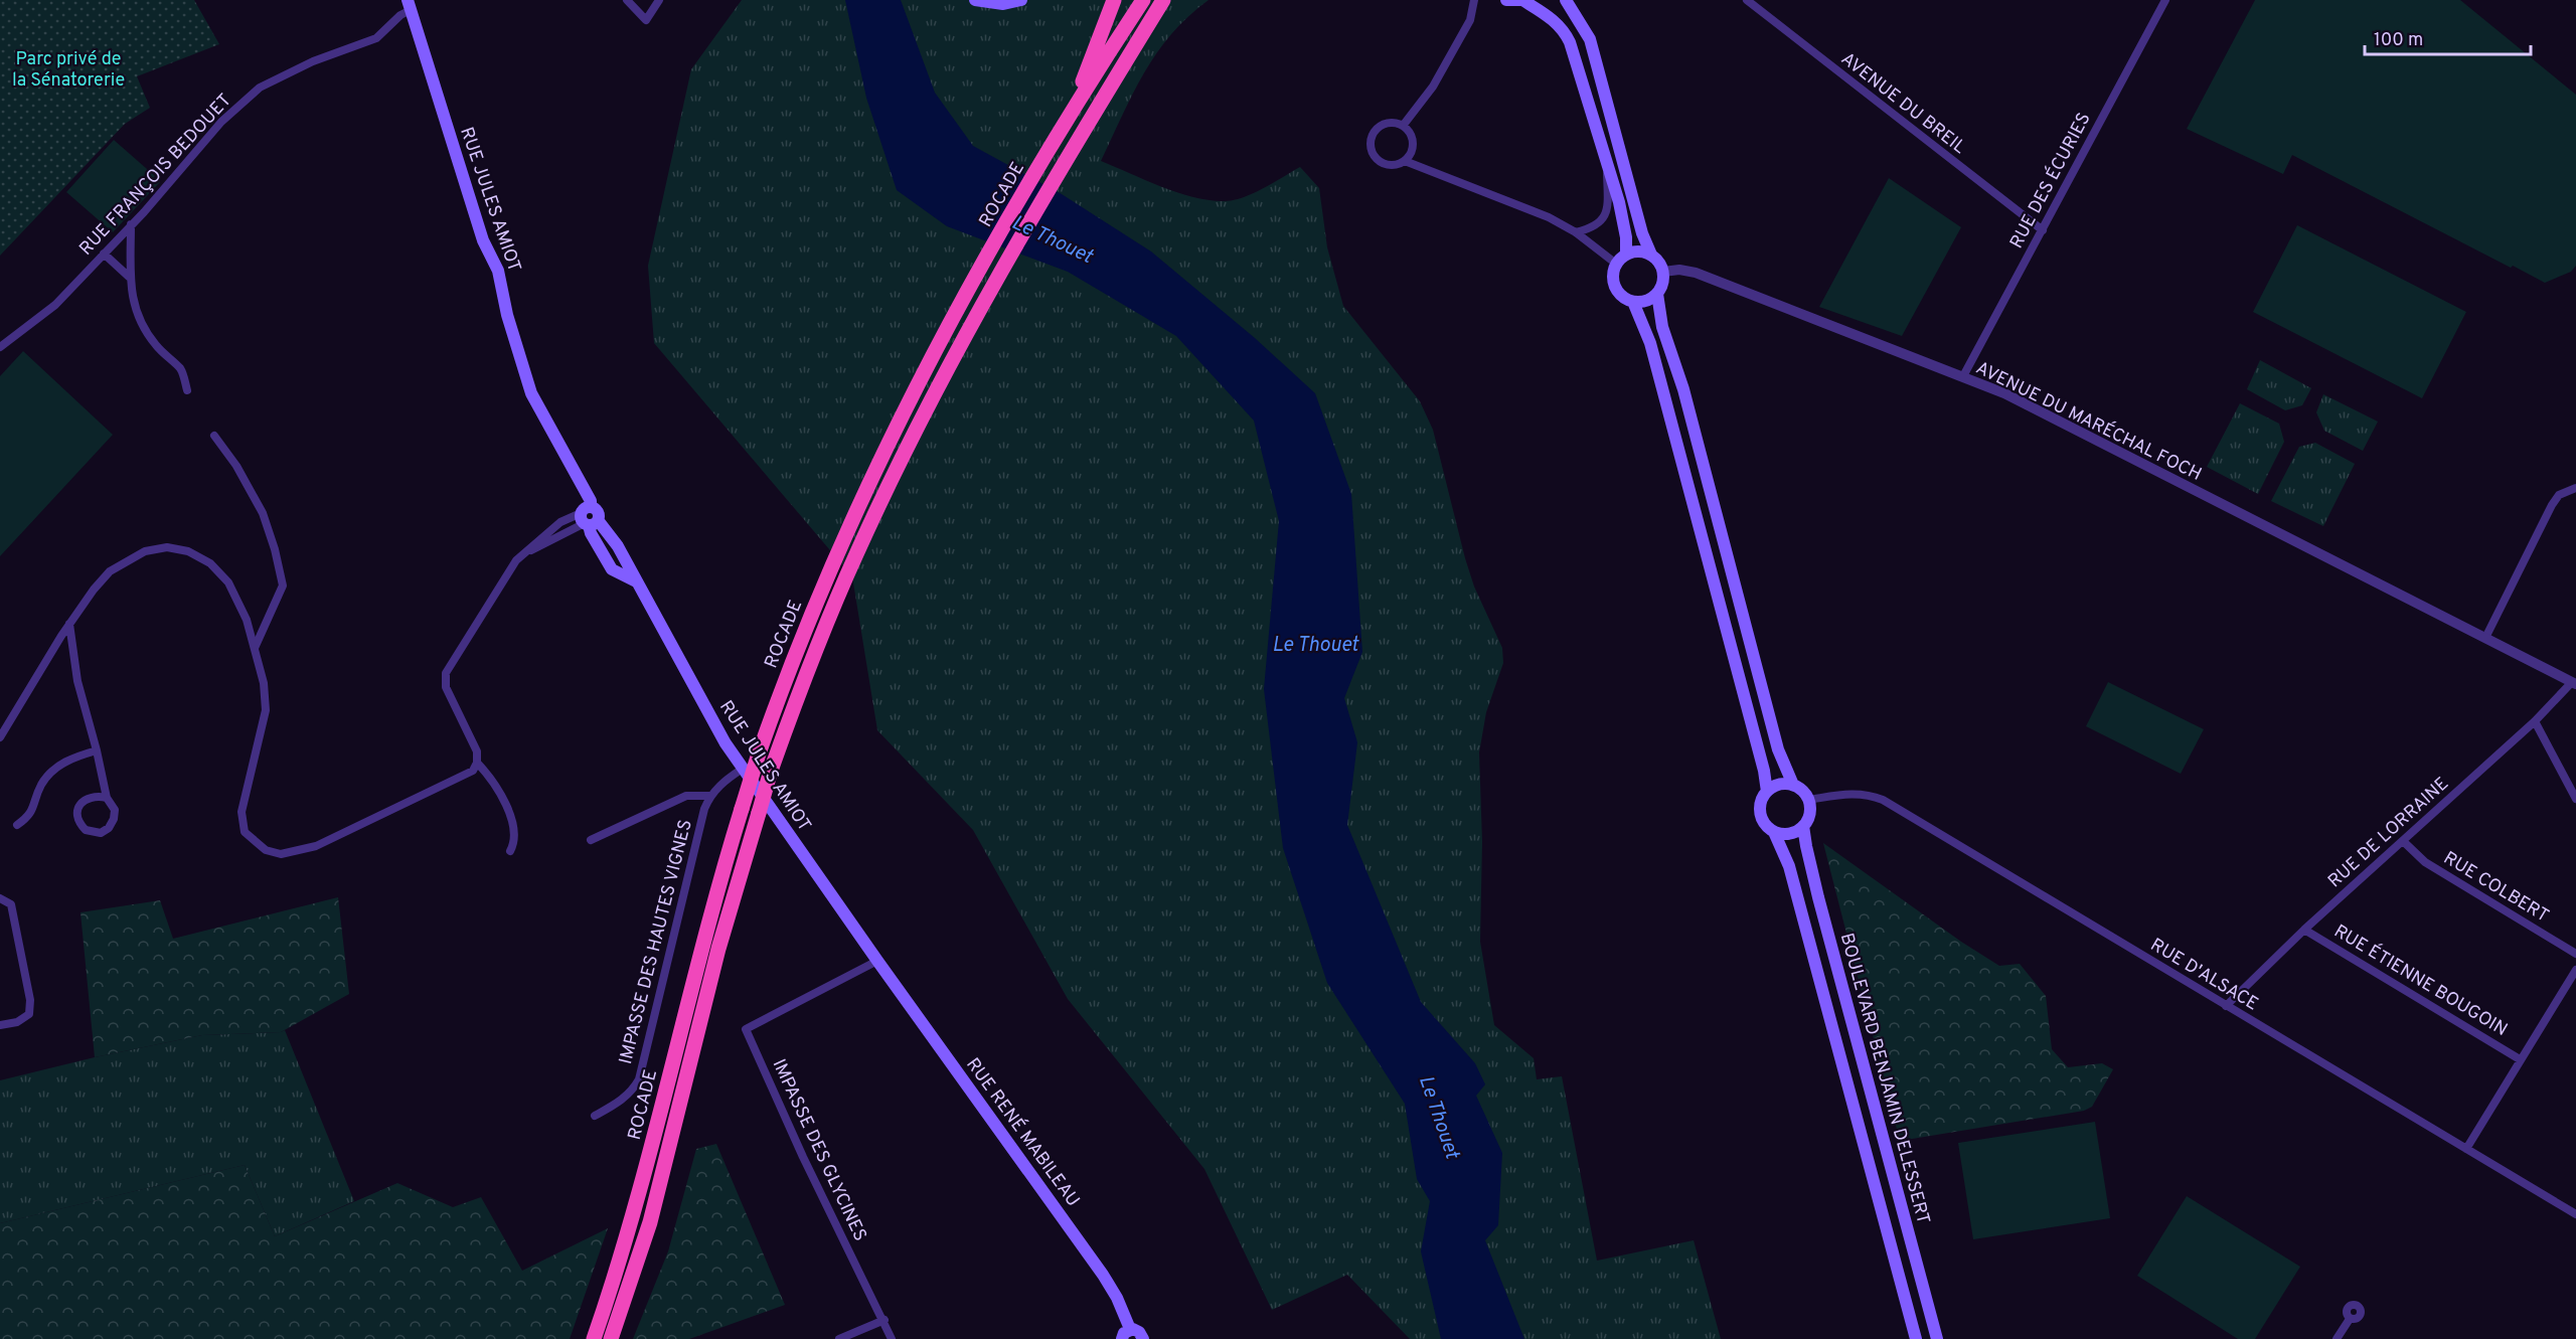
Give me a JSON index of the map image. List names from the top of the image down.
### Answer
{
  "streets": {
    "highway": ["ROCADE"],
    "main road": ["RUE JULES AMIOT", "BOULEVARD BENJAMIN DELESSERT", "RUE RENÉ MABILEAU"],
    "street": [
      "AVENUE DU BREIL",
      "RUE FRANÇOIS BEDOUET",
      "RUE DES ÉCURIES",
      "AVENUE DU MARÉCHAL FOCH",
      "RUE DE LORRAINE",
      "RUE COLBERT",
      "IMPASSE DES HAUTES VIGNES",
      "RUE D'ALSACE",
      "RUE ÉTIENNE BOUGOIN",
      "IMPASSE DES GLYCINES"
    ]
  },
  "crossings": [
    ["AVENUE DU BREIL", "RUE DES ÉCURIES"],
    ["RUE FRANÇOIS BEDOUET", "RUE JULES AMIOT"],
    ["RUE DES ÉCURIES", "AVENUE DU MARÉCHAL FOCH"],
    ["RUE JULES AMIOT", "RUE RENÉ MABILEAU"],
    ["RUE JULES AMIOT", "IMPASSE DES GLYCINES"],
    ["AVENUE DU MARÉCHAL FOCH", "RUE DE LORRAINE"],
    ["RUE DE LORRAINE", "RUE COLBERT"],
    ["RUE DE LORRAINE", "RUE D'ALSACE"],
    ["RUE DE LORRAINE", "RUE ÉTIENNE BOUGOIN"],
    ["RUE D'ALSACE", "BOULEVARD BENJAMIN DELESSERT"],
    ["RUE RENÉ MABILEAU", "IMPASSE DES GLYCINES"]
  ],
  "water": ["Le Thouet"],
  "parks": ["Parc privé de la Sénatorerie"],
  "scale_bar": "100 m"
}
